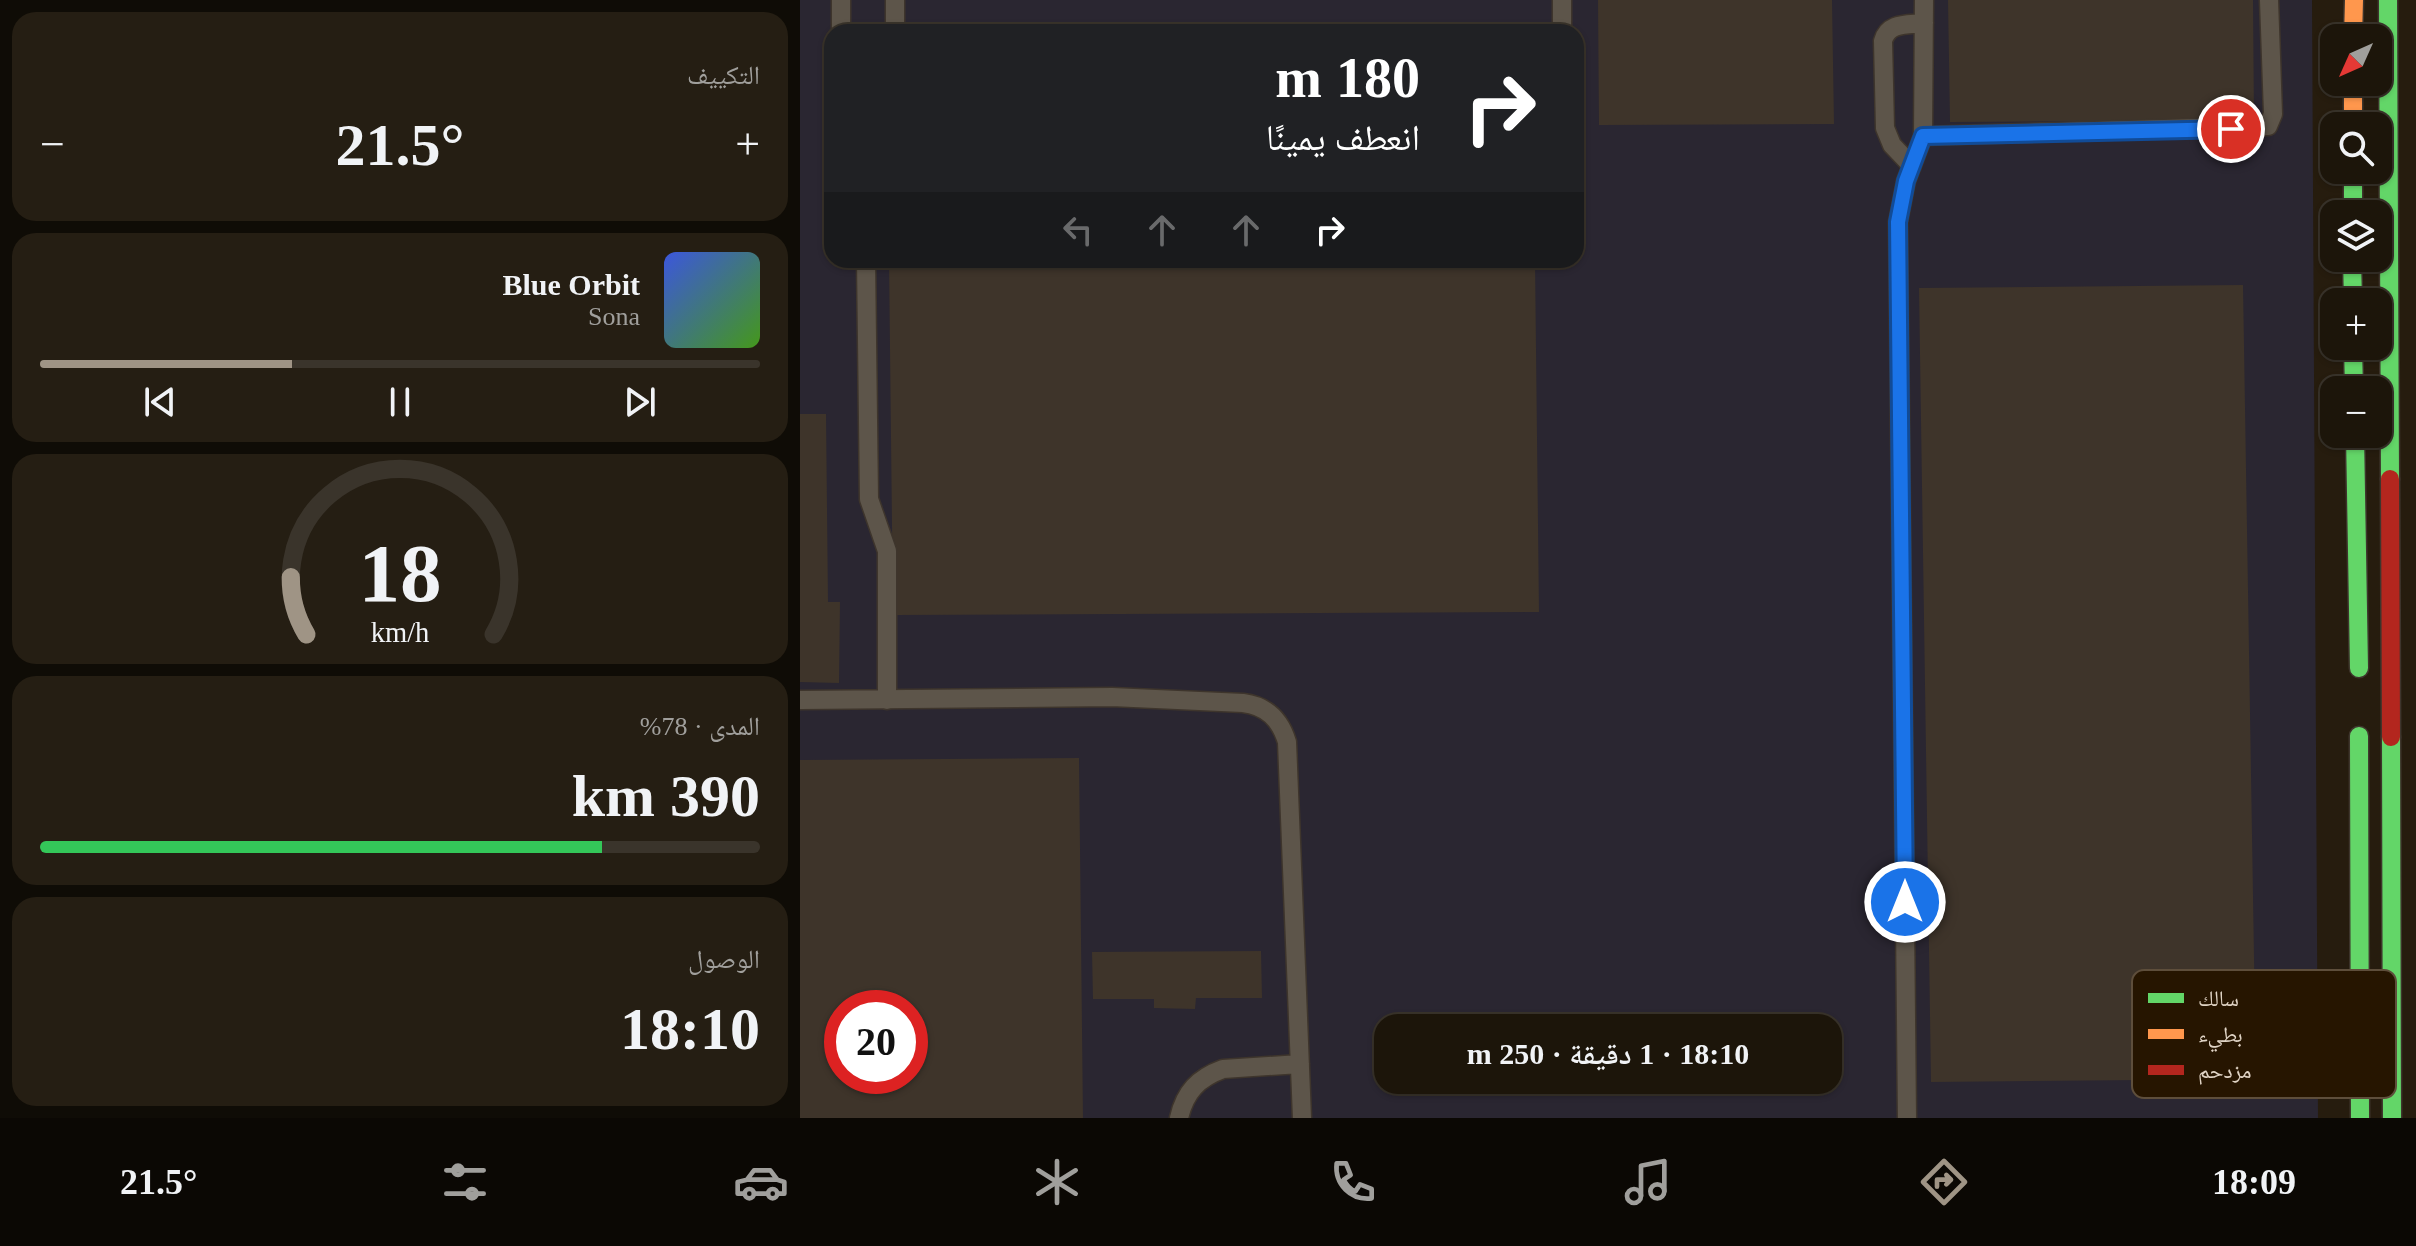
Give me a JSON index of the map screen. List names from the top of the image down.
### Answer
{
  "legend": ["سالك", "بطيء", "مزدحم"],
  "north": "bottom left",
  "page": {
    "tile": [
      "التكييف",
      ["المدى · 78%", "390 km"],
      ["الوصول", "18:10"]
    ],
    "map_buttons": ["+", "−"],
    "turn": ["180 m", "انعطف يمينًا"],
    "heat": ["−", "21.5°", "+"],
    "song": ["Blue Orbit", "Sona"],
    "limit": "20",
    "trip": "18:10 · 1 دقيقة · 250 m",
    "tabs": ["18:09", "21.5°"],
    "gauge": ["18", "km/h"]
  }
}
